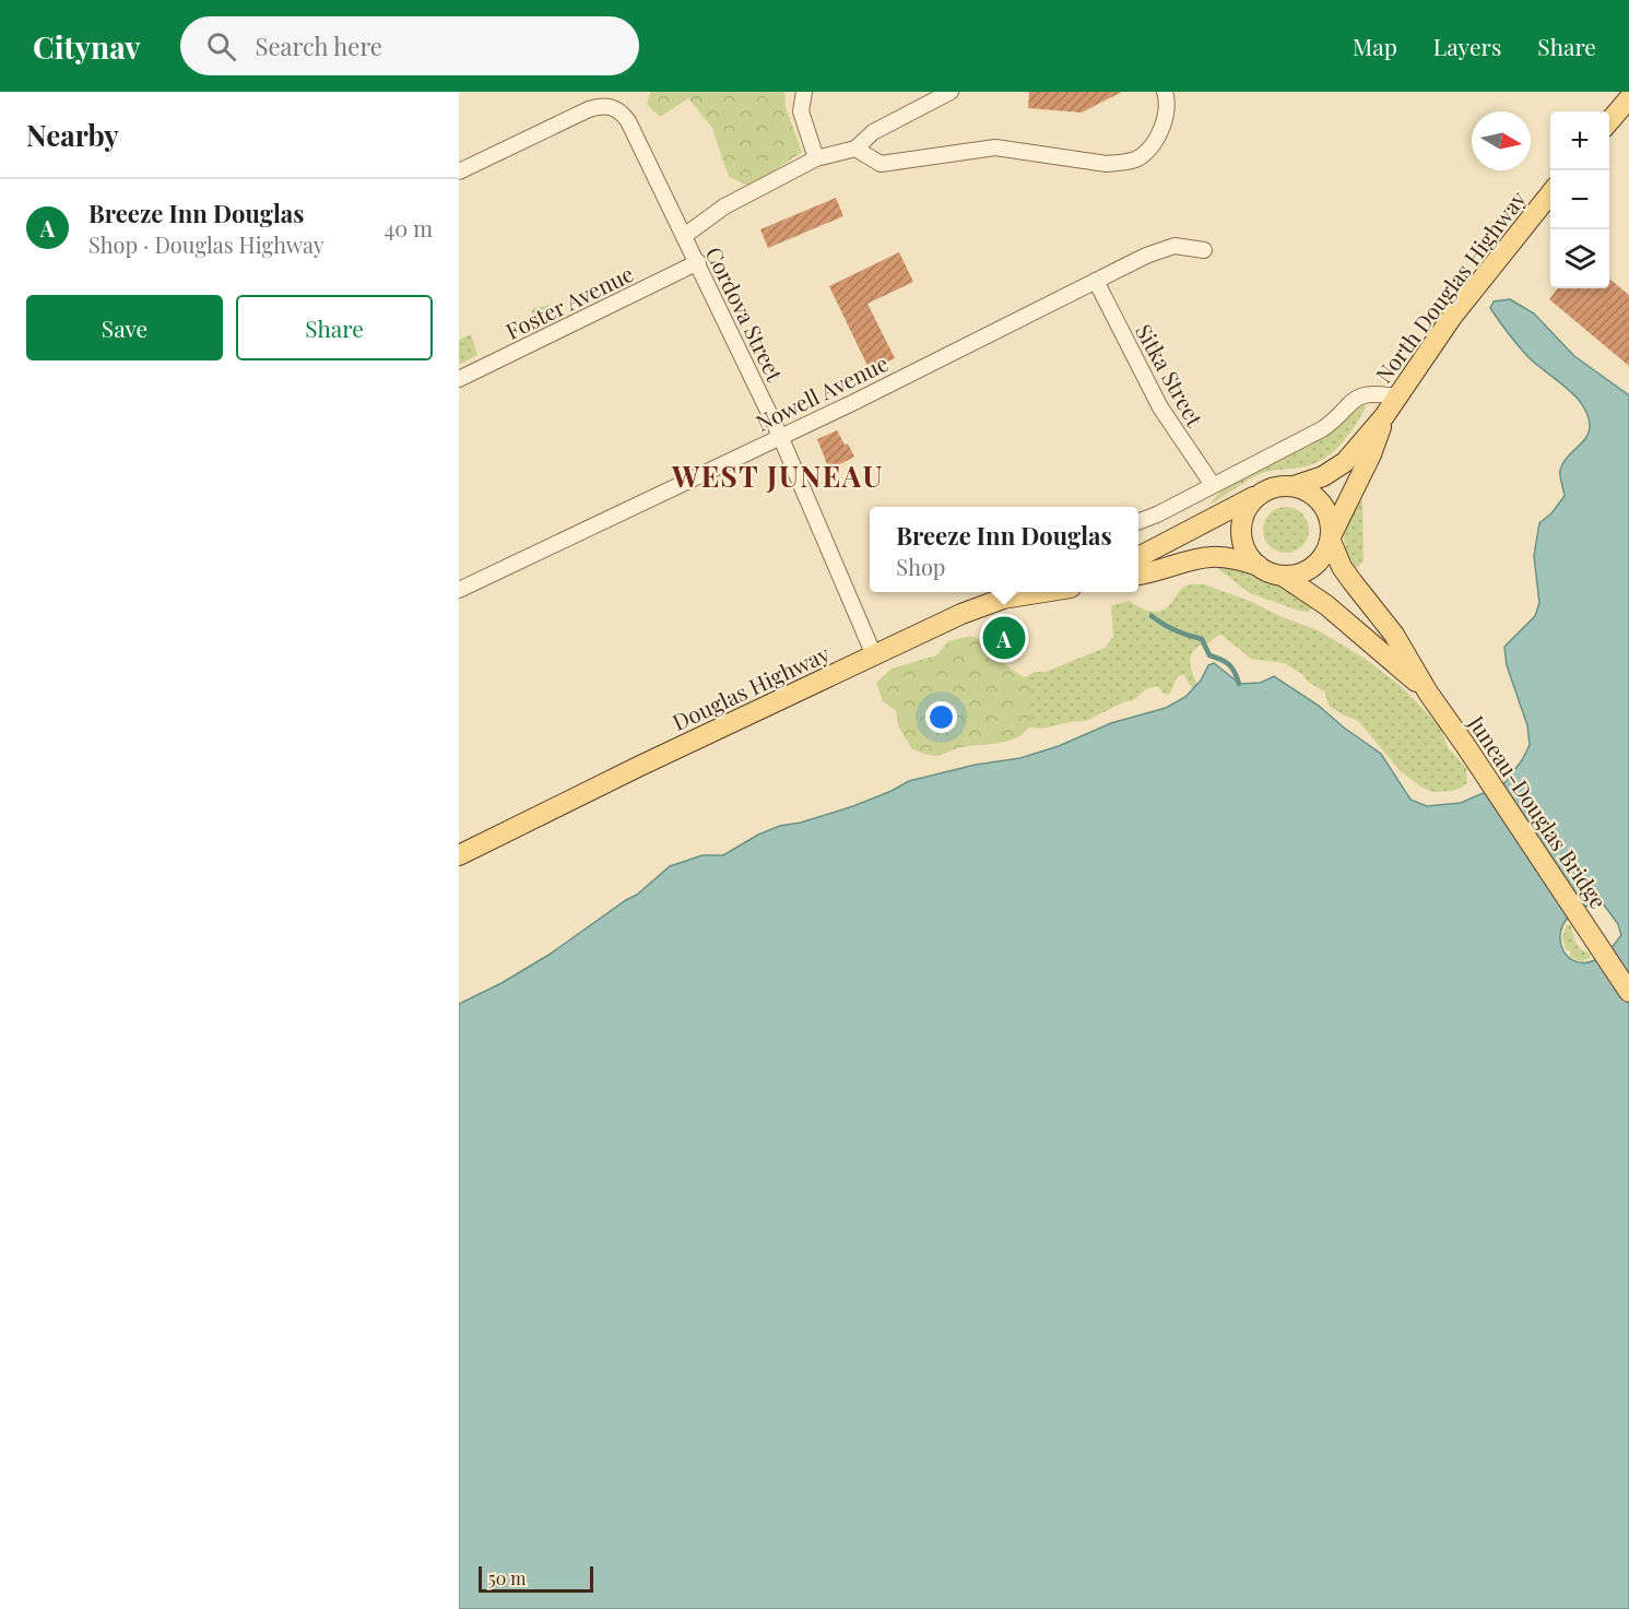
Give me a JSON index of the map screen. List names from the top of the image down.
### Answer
{
  "streets": {
    "main road": ["North Douglas Highway", "Douglas Highway", "Juneau-Douglas Bridge"],
    "street": [
      "Foster Avenue",
      "Cordova Street",
      "Sitka Street",
      "Nowell Avenue"
    ]
  },
  "crossings": [
    ["Foster Avenue", "Cordova Street"],
    ["Cordova Street", "Nowell Avenue"],
    ["Cordova Street", "Douglas Highway"],
    ["Sitka Street", "Nowell Avenue"]
  ],
  "districts": ["WEST JUNEAU"],
  "scale_bar": "50 m",
  "north": "right",
  "page": {
    "header": "Citynav",
    "search": "Search here",
    "nav": ["Map", "Layers", "Share"],
    "heading": "Nearby",
    "map_buttons": ["+", "−"],
    "list": [
      {
        "mark": "A",
        "name": "Breeze Inn Douglas",
        "note": "Shop · Douglas Highway",
        "value": "40 m"
      }
    ],
    "buttons": ["Save", "Share"],
    "popup": ["Breeze Inn Douglas", "Shop"],
    "pins": "A",
    "scale": "50 m"
  }
}
